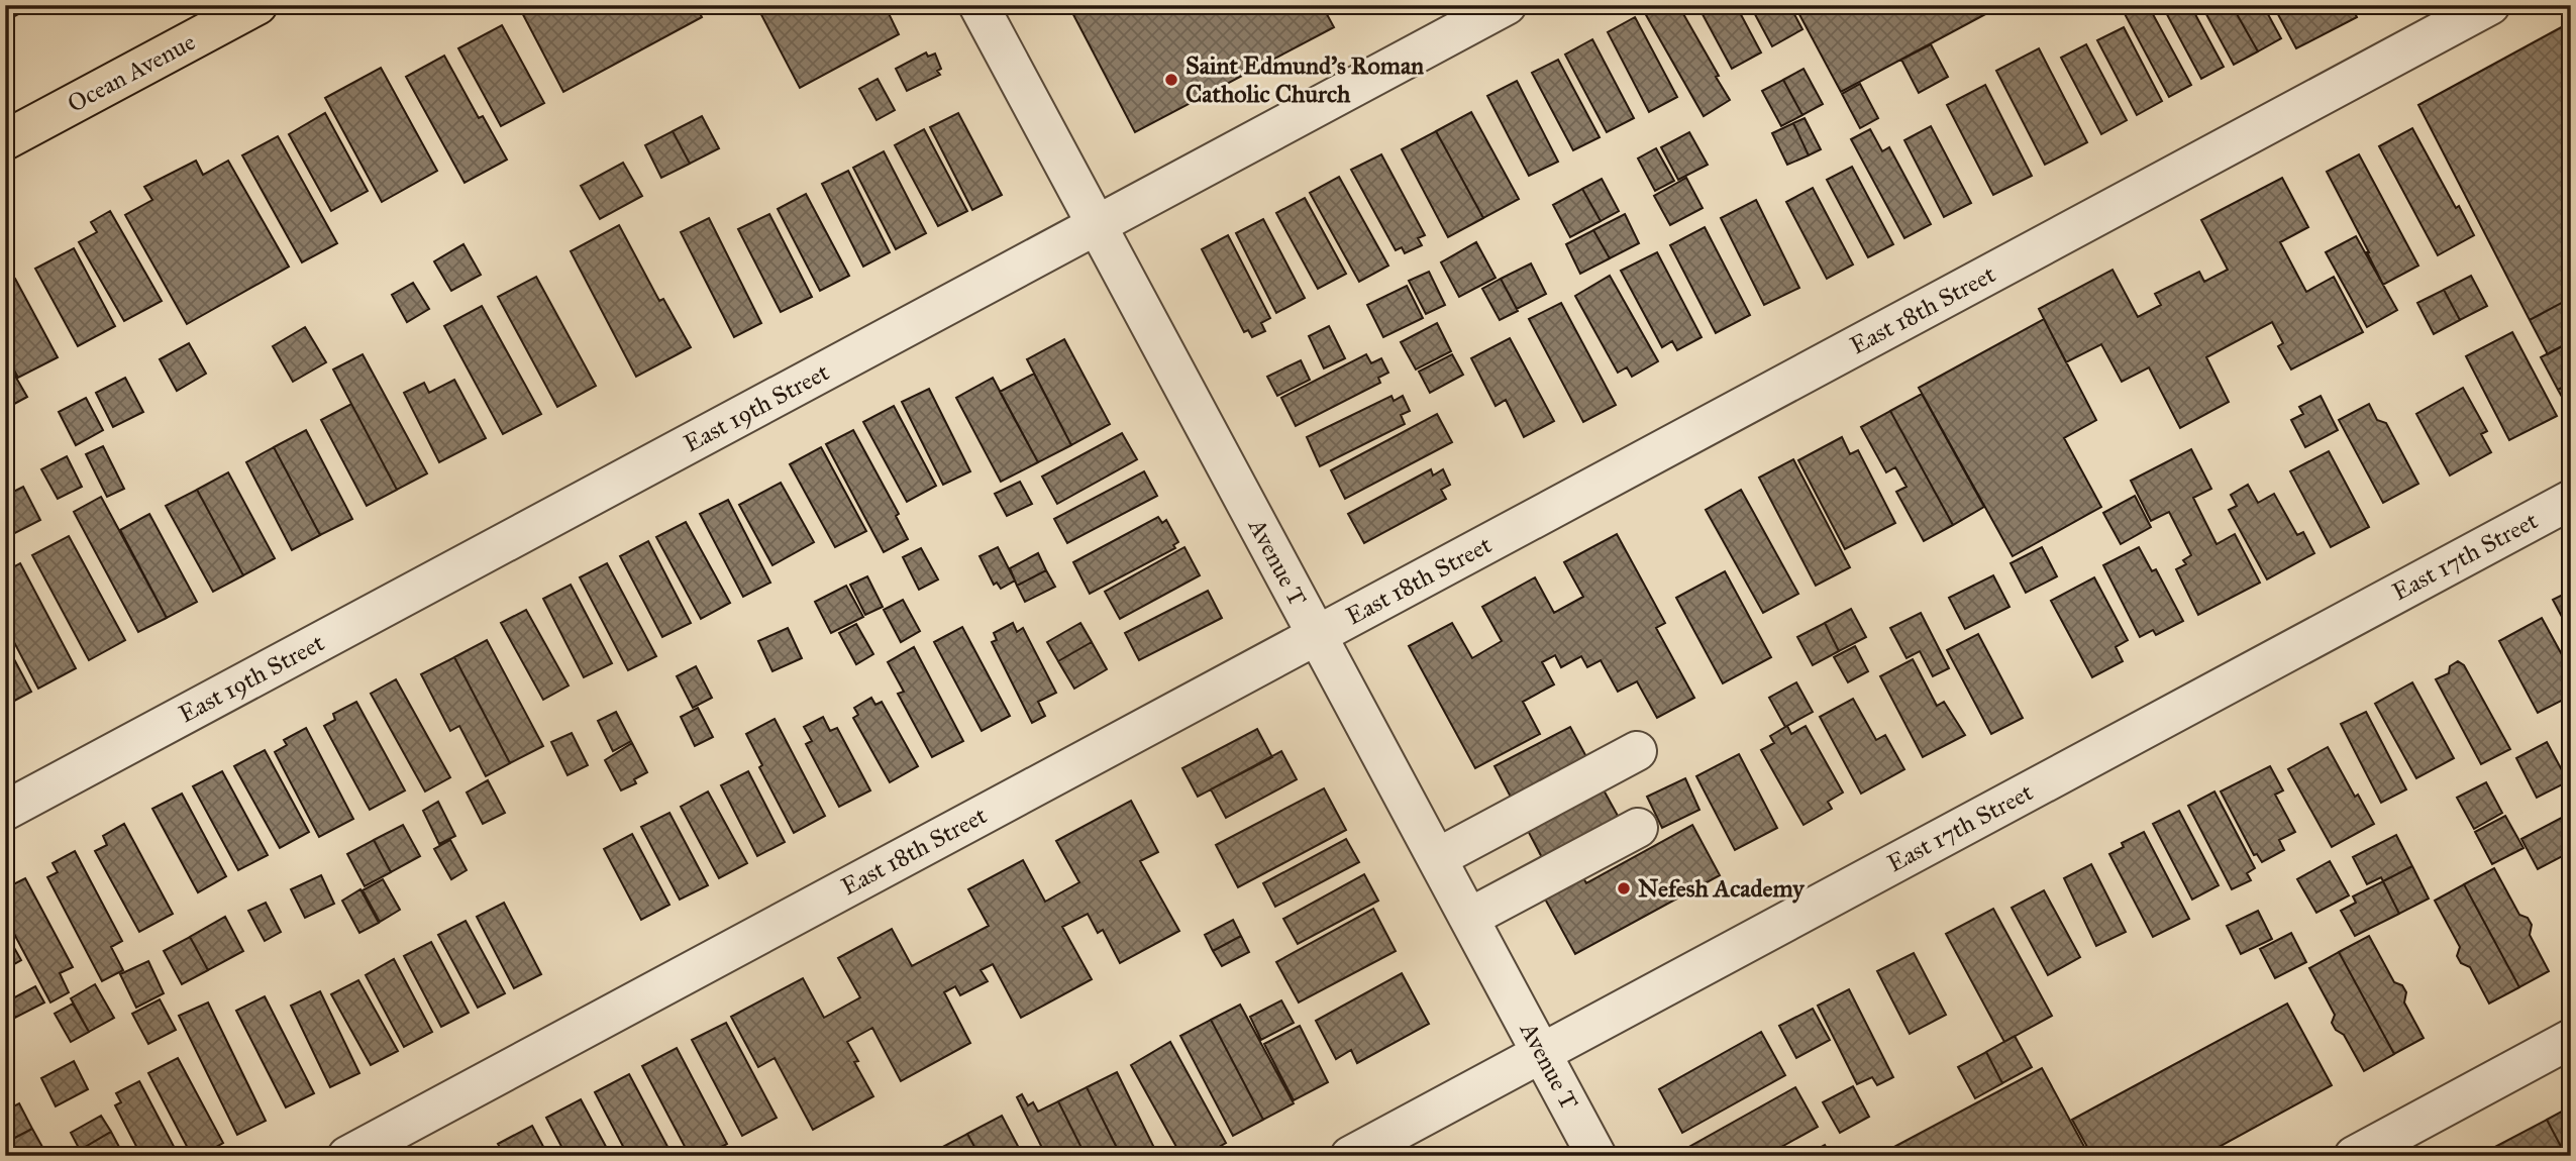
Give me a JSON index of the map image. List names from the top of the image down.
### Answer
{
  "streets": {
    "main road": ["Ocean Avenue"],
    "street": [
      "East 18th Street",
      "East 19th Street",
      "East 17th Street",
      "Avenue T"
    ]
  },
  "crossings": [
    ["East 18th Street", "Avenue T"],
    ["East 19th Street", "Avenue T"],
    ["East 17th Street", "Avenue T"]
  ],
  "places": ["Saint Edmund's Roman Catholic Church", "Nefesh Academy"]
}
